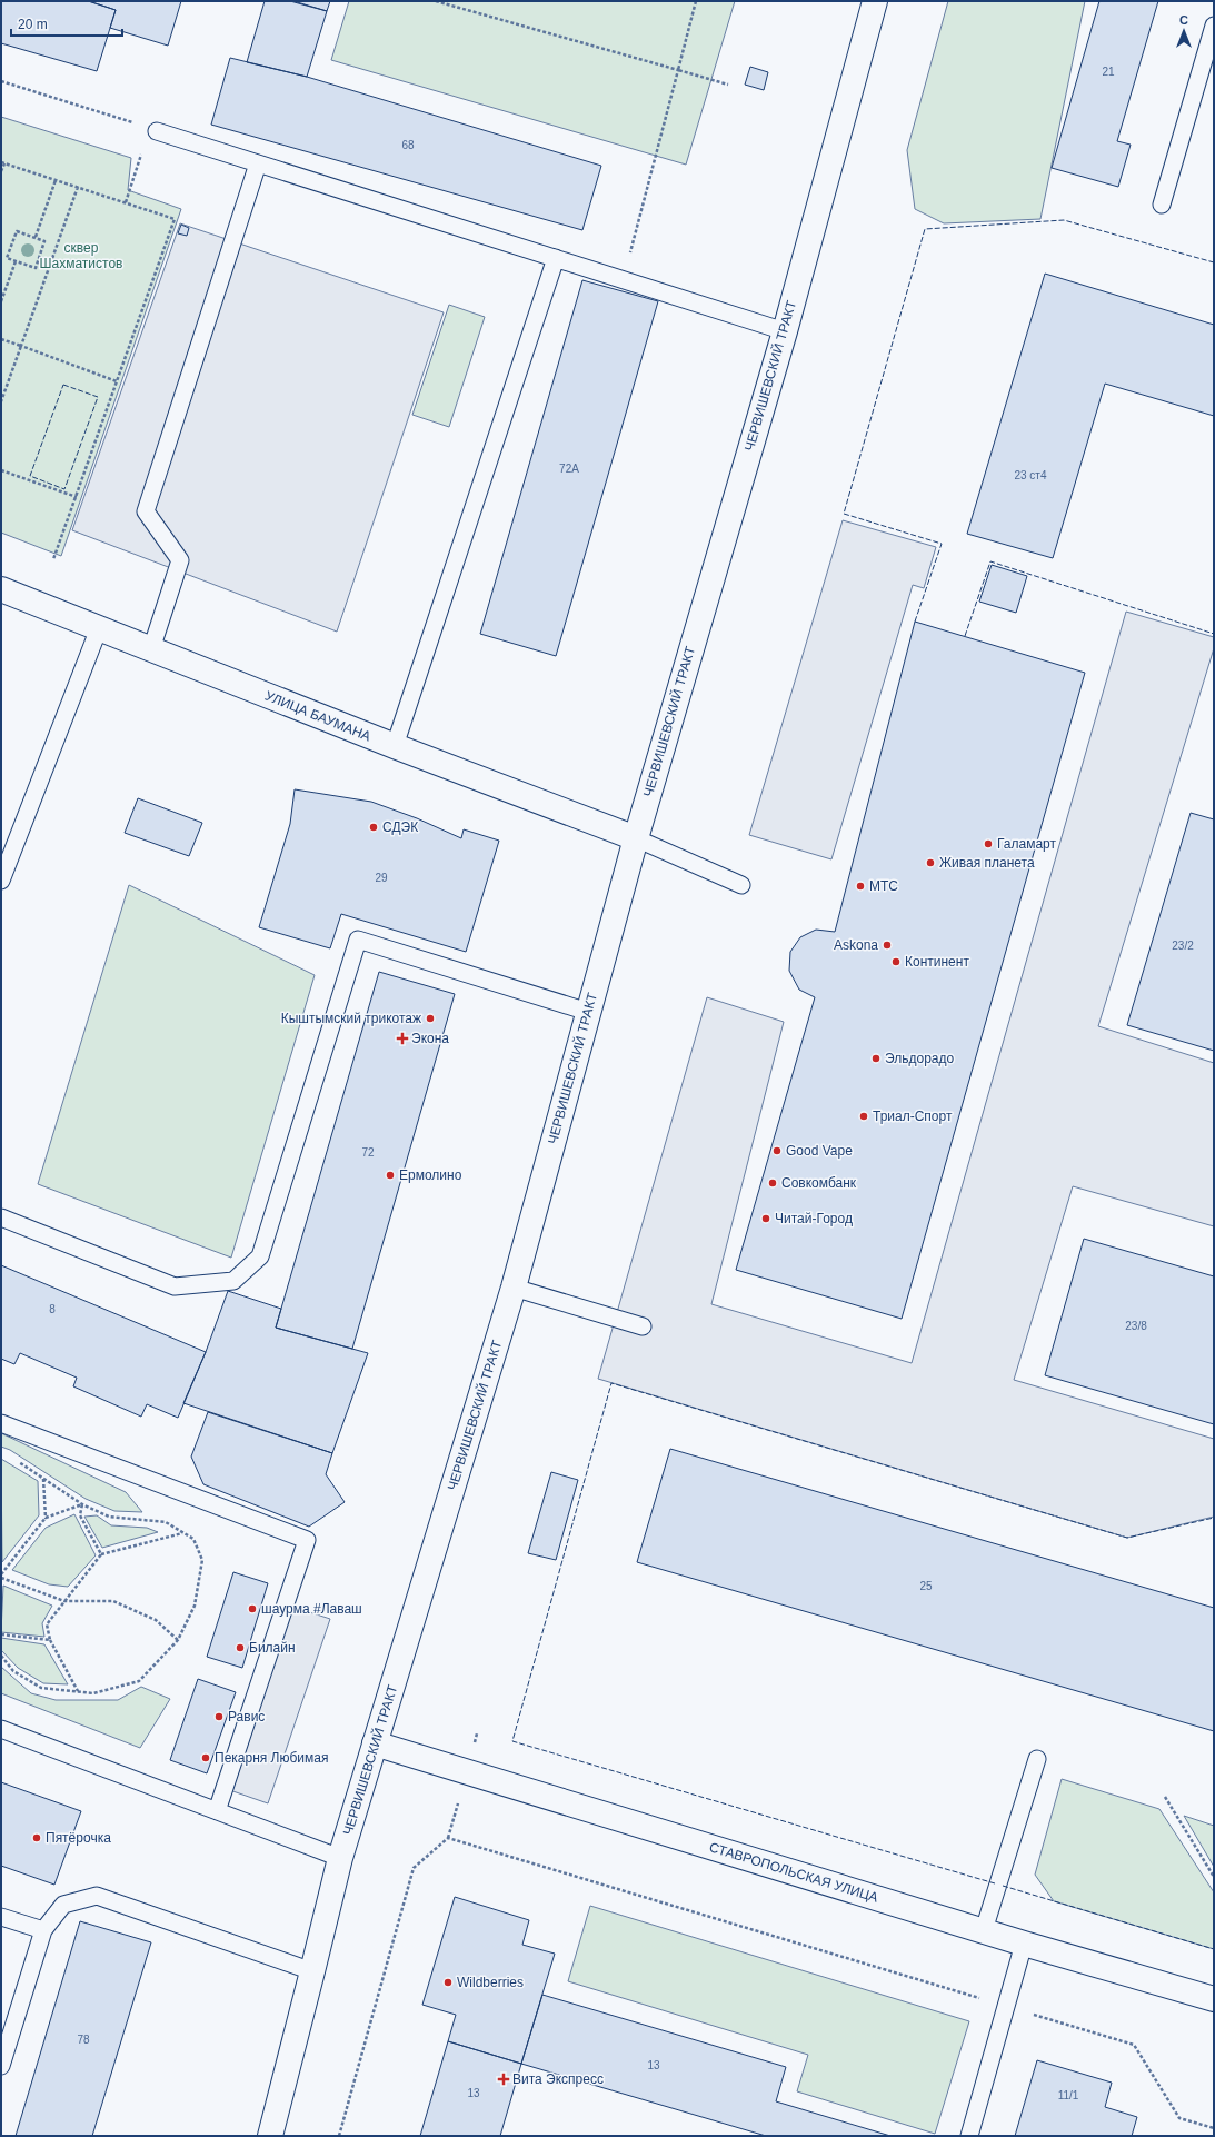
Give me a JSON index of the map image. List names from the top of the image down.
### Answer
{
  "streets": {
    "main road": ["ЧЕРВИШЕВСКИЙ ТРАКТ", "УЛИЦА БАУМАНА", "СТАВРОПОЛЬСКАЯ УЛИЦА"]
  },
  "crossings": [
    ["ЧЕРВИШЕВСКИЙ ТРАКТ", "УЛИЦА БАУМАНА"],
    ["ЧЕРВИШЕВСКИЙ ТРАКТ", "СТАВРОПОЛЬСКАЯ УЛИЦА"]
  ],
  "parks": ["сквер Шахматистов"],
  "places": {
    "other": [
      "СДЭК",
      "Галамарт",
      "Живая планета",
      "МТС",
      "Askona",
      "Континент",
      "Кыштымский трикотаж",
      "Эльдорадо",
      "Триал-Спорт",
      "Good Vape",
      "Ермолино",
      "Совкомбанк",
      "Читай-Город",
      "шаурма #Лаваш",
      "Билайн",
      "Равис",
      "Пекарня Любимая",
      "Пятёрочка",
      "Wildberries"
    ],
    "health": ["Экона", "Вита Экспресс"]
  },
  "house_numbers": [
    "21",
    "68",
    "72А",
    "23 ст4",
    "29",
    "23/2",
    "72",
    "8",
    "23/8",
    "25",
    "78",
    "13",
    "13",
    "11/1"
  ],
  "scale_bar": "20 m",
  "north": "top"
}
